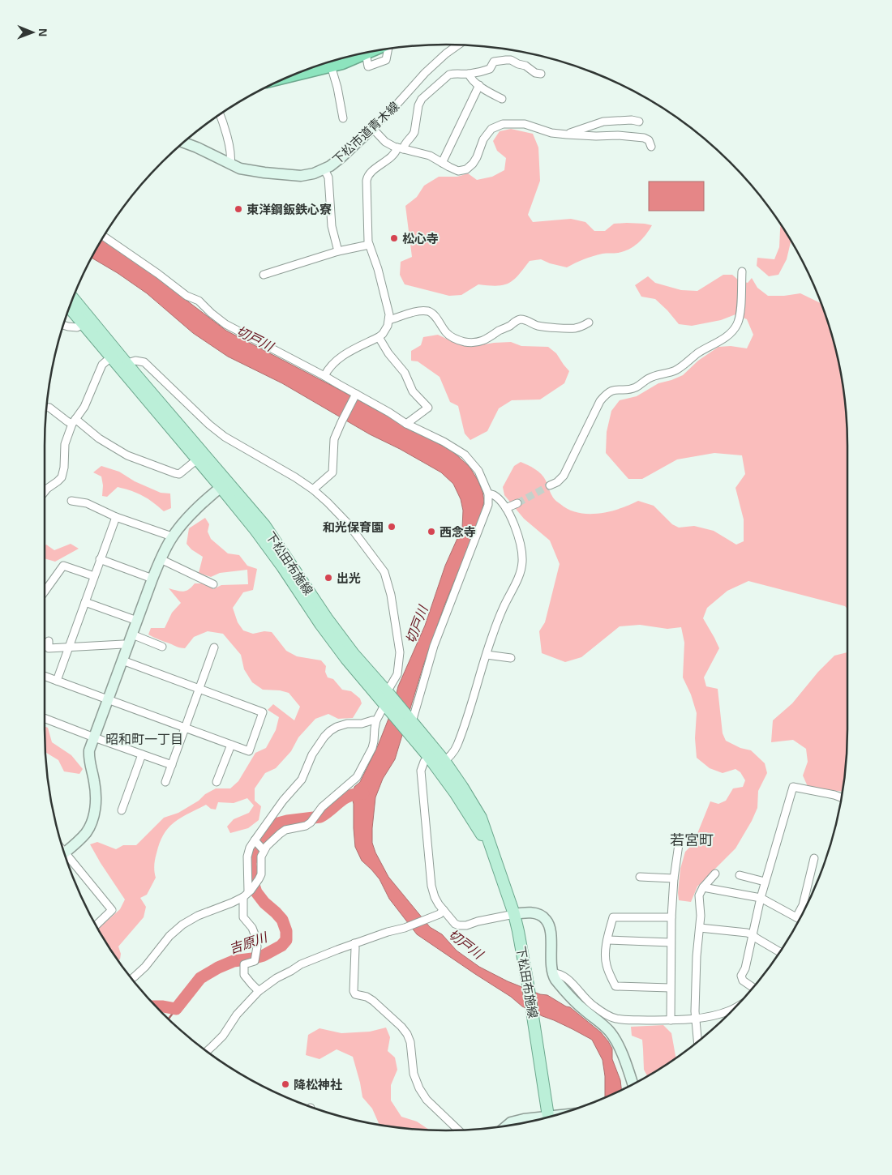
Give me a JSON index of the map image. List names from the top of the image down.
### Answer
{
  "streets": {
    "main road": ["下松田布施線"],
    "street": ["下松市道青木線"]
  },
  "districts": ["昭和町一丁目", "若宮町"],
  "water": ["切戸川", "吉原川"],
  "places": [
    "東洋鋼鈑鉄心寮",
    "松心寺",
    "和光保育園",
    "西念寺",
    "出光",
    "降松神社"
  ],
  "north": "right"
}
